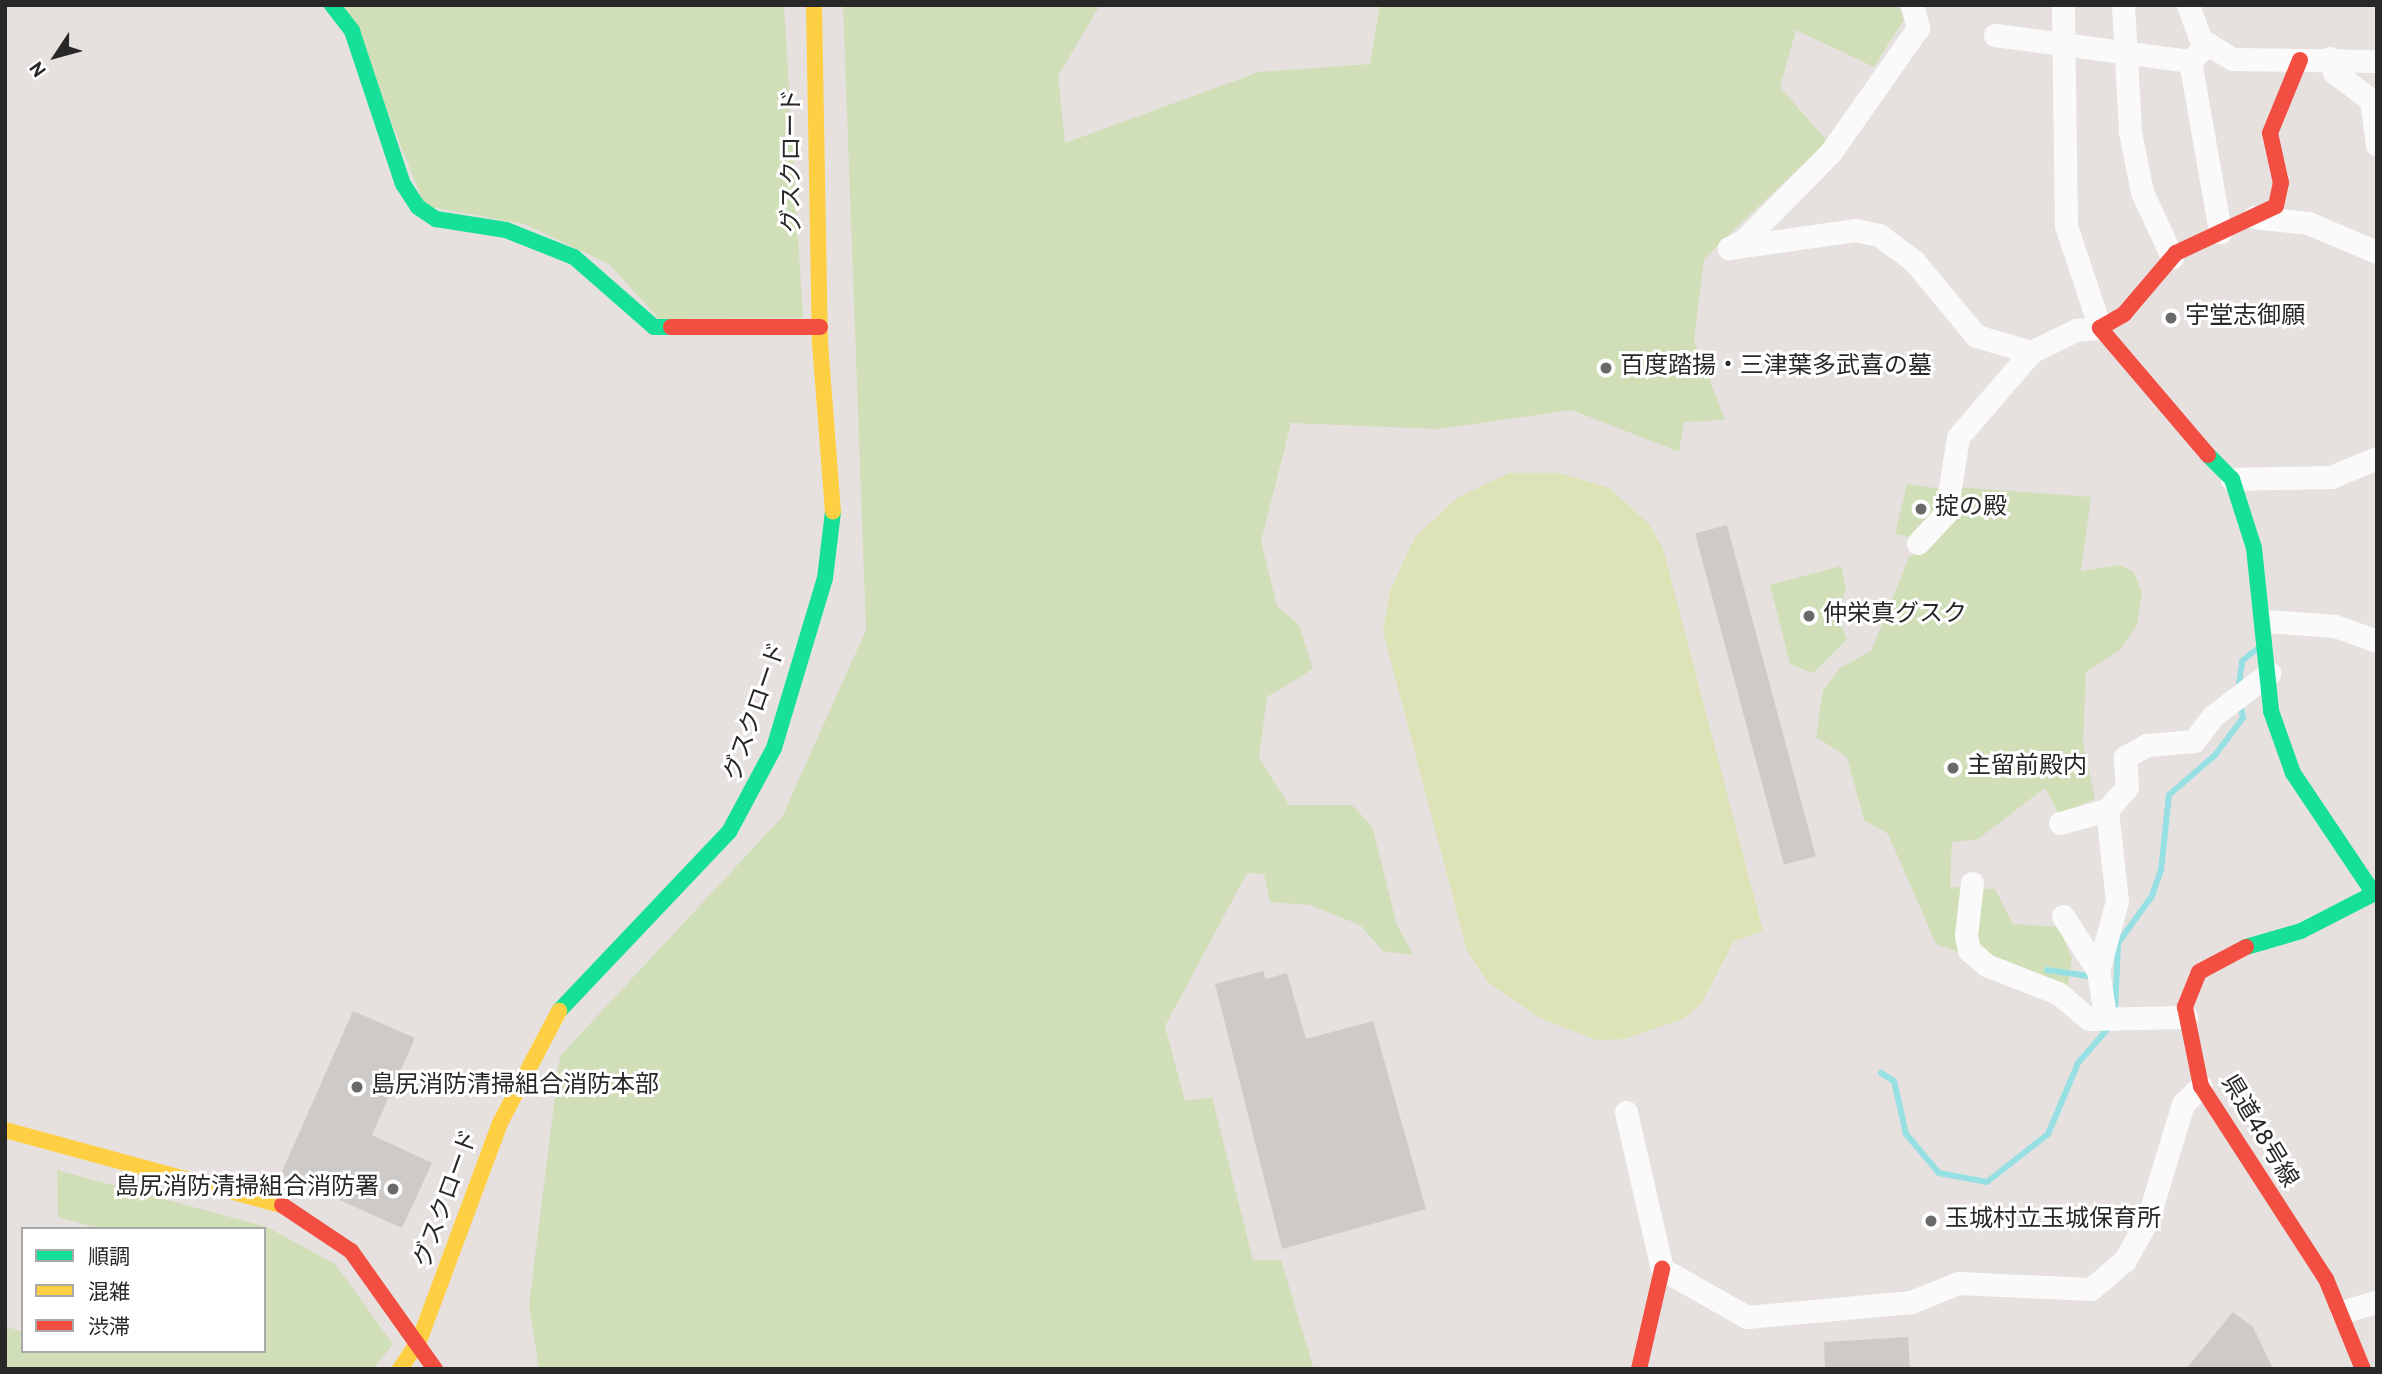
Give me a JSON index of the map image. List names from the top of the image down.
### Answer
{
  "streets": {
    "street": ["グスクロード", "県道48号線"]
  },
  "places": [
    "宇堂志御願",
    "百度踏揚・三津葉多武喜の墓",
    "掟の殿",
    "仲栄真グスク",
    "主留前殿内",
    "島尻消防清掃組合消防本部",
    "島尻消防清掃組合消防署",
    "玉城村立玉城保育所"
  ],
  "legend": ["順調", "混雑", "渋滞"],
  "north": "bottom left"
}
